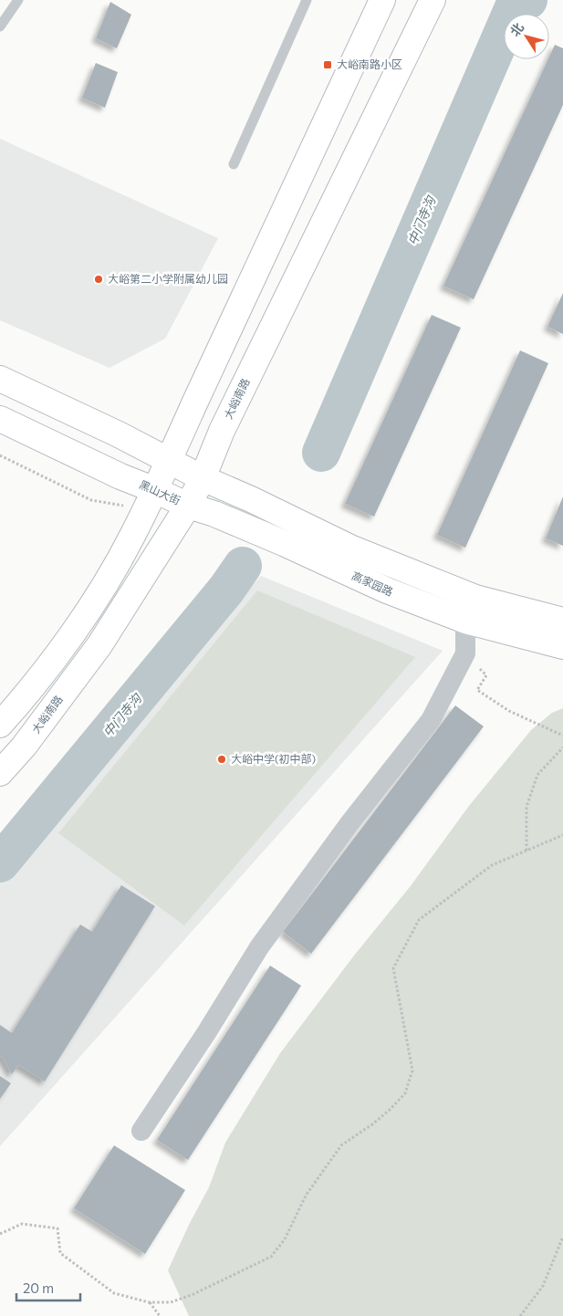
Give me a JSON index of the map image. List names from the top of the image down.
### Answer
{
  "streets": {
    "main road": ["大峪南路", "黑山大街", "高家园路"]
  },
  "crossings": [
    ["大峪南路", "黑山大街"],
    ["大峪南路", "高家园路"],
    ["黑山大街", "高家园路"]
  ],
  "water": ["中门寺沟"],
  "places": {
    "transit": ["大峪南路小区"],
    "other": ["大峪第二小学附属幼儿园", "大峪中学(初中部)"]
  },
  "scale_bar": "20 m",
  "north": "top left"
}
